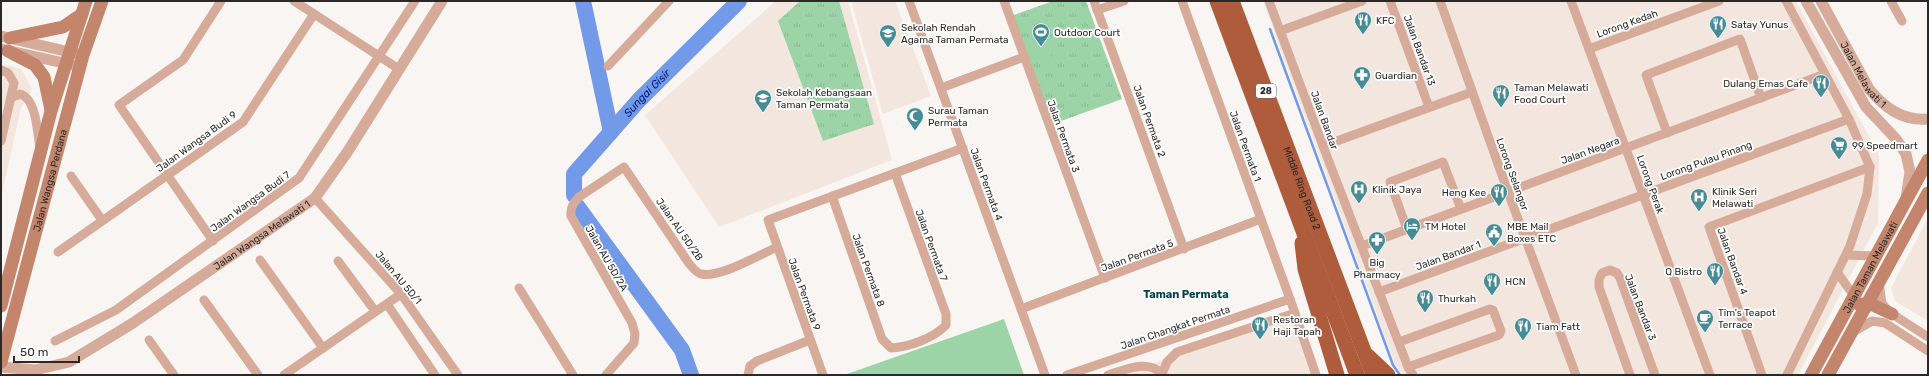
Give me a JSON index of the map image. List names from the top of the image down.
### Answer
{
  "streets": {
    "highway": ["28", "Middle Ring Road 2"],
    "main road": ["Jalan Wangsa Perdana", "Jalan Taman Melawati"],
    "street": [
      "Lorong Kedah",
      "Jalan Bandar 13",
      "Jalan Melawati 1",
      "Jalan Bandar",
      "Jalan Permata 2",
      "Jalan Permata 3",
      "Jalan Wangsa Budi 9",
      "Jalan Permata 1",
      "Jalan Negara",
      "Lorong Pulau Pinang",
      "Lorong Selangor",
      "Jalan Permata 4",
      "Lorong Perak",
      "Jalan Wangsa Budi 7",
      "Jalan AU 5D/2B",
      "Jalan Wangsa Melawati 1",
      "Jalan Permata 7",
      "Jalan Permata 5",
      "Jalan Bandar 1",
      "Jalan AU 5D/2A",
      "Jalan Bandar 4",
      "Jalan Permata 8",
      "Jalan AU 5D/1",
      "Jalan Permata 9",
      "Jalan Bandar 3",
      "Jalan Changkat Permata"
    ]
  },
  "crossings": [
    ["Lorong Kedah", "Lorong Perak"],
    ["Jalan Melawati 1", "Jalan Taman Melawati"],
    ["Jalan Bandar", "Jalan Negara"],
    ["Jalan Bandar", "Jalan Bandar 1"],
    ["Jalan Permata 2", "Jalan Permata 5"],
    ["Jalan Permata 3", "Jalan Permata 5"],
    ["Jalan Permata 1", "Jalan Permata 5"],
    ["Jalan Permata 1", "Jalan Changkat Permata"],
    ["Jalan Negara", "Lorong Selangor"],
    ["Jalan Negara", "Lorong Perak"],
    ["Lorong Pulau Pinang", "Lorong Selangor"],
    ["Lorong Pulau Pinang", "Lorong Perak"],
    ["Lorong Pulau Pinang", "Jalan Bandar 1"],
    ["Lorong Selangor", "Jalan Bandar 1"],
    ["Jalan Permata 4", "Jalan Permata 5"],
    ["Jalan AU 5D/2B", "Jalan AU 5D/2A"],
    ["Jalan AU 5D/2B", "Jalan Permata 9"],
    ["Jalan Wangsa Melawati 1", "Jalan AU 5D/1"],
    ["Jalan Permata 7", "Jalan Permata 8"],
    ["Jalan Permata 8", "Jalan Permata 9"]
  ],
  "districts": ["Taman Permata"],
  "water": ["Sungai Gisir"],
  "places": {
    "restaurant": [
      "KFC",
      "Satay Yunus",
      "Dulang Emas Cafe",
      "Taman Melawati Food Court",
      "Heng Kee",
      "Q Bistro",
      "HCN",
      "Thurkah",
      "Restoran Haji Tapah",
      "Tiam Fatt"
    ],
    "sports": ["Outdoor Court"],
    "school or university": ["Sekolah Rendah Agama Taman Permata", "Sekolah Kebangsaan Taman Permata"],
    "pharmacy": ["Guardian", "Big Pharmacy"],
    "mosque": ["Surau Taman Permata"],
    "supermarket": ["99 Speedmart"],
    "hospital": ["Klinik Jaya", "Klinik Seri Melawati"],
    "hotel": ["TM Hotel"],
    "public building": ["MBE Mail Boxes ETC"],
    "cafe": ["Tim's Teapot Terrace"]
  },
  "scale_bar": "50 m"
}
